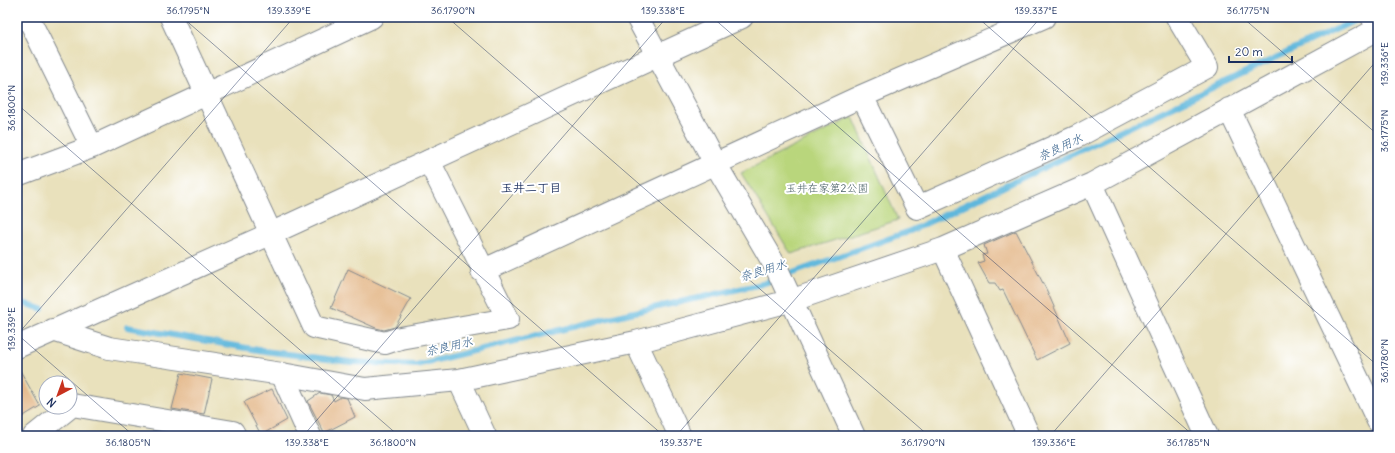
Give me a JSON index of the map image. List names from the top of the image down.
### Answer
{
  "districts": ["玉井二丁目"],
  "water": ["奈良用水"],
  "parks": ["玉井在家第2公園"],
  "scale_bar": "20 m",
  "north": "bottom left",
  "coordinates": [
    "36.1795°N",
    "139.339°E",
    "36.1790°N",
    "139.338°E",
    "139.337°E",
    "36.1775°N",
    "139.336°E",
    "36.1800°N",
    "36.1780°N",
    "36.1805°N",
    "36.1785°N"
  ]
}
